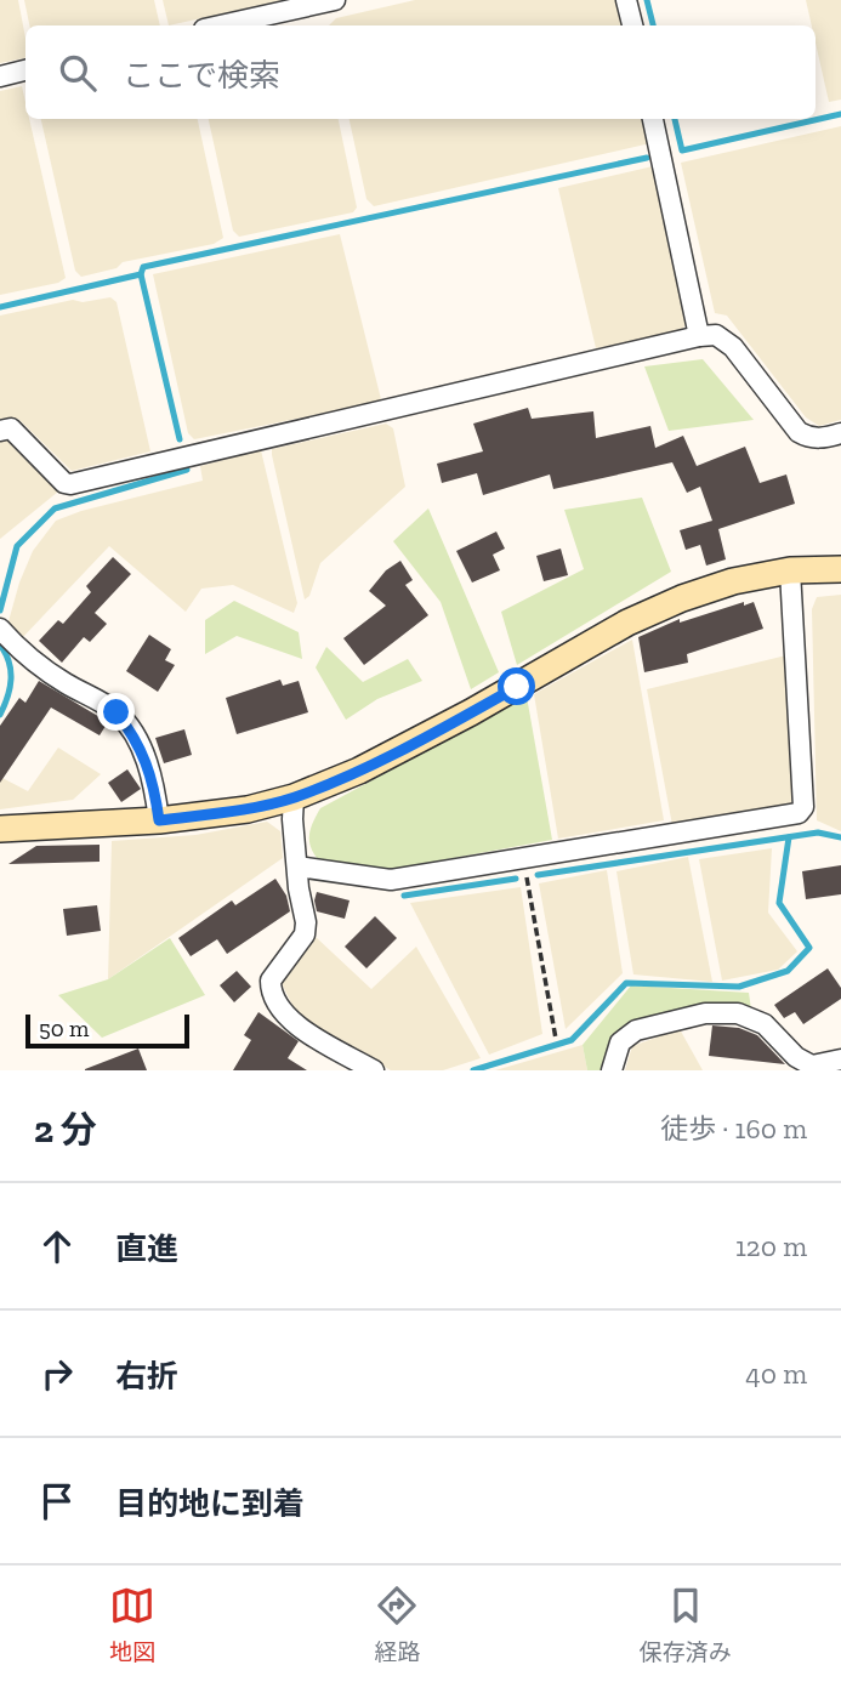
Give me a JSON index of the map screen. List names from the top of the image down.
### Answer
{
  "scale_bar": "50 m",
  "page": {
    "search": "ここで検索",
    "scale": "50 m",
    "heading": ["2 分", "徒歩 · 160 m"],
    "list": [
      ["直進", "120 m"],
      ["右折", "40 m"],
      "目的地に到着"
    ],
    "nav": ["地図", "経路", "保存済み"]
  }
}
